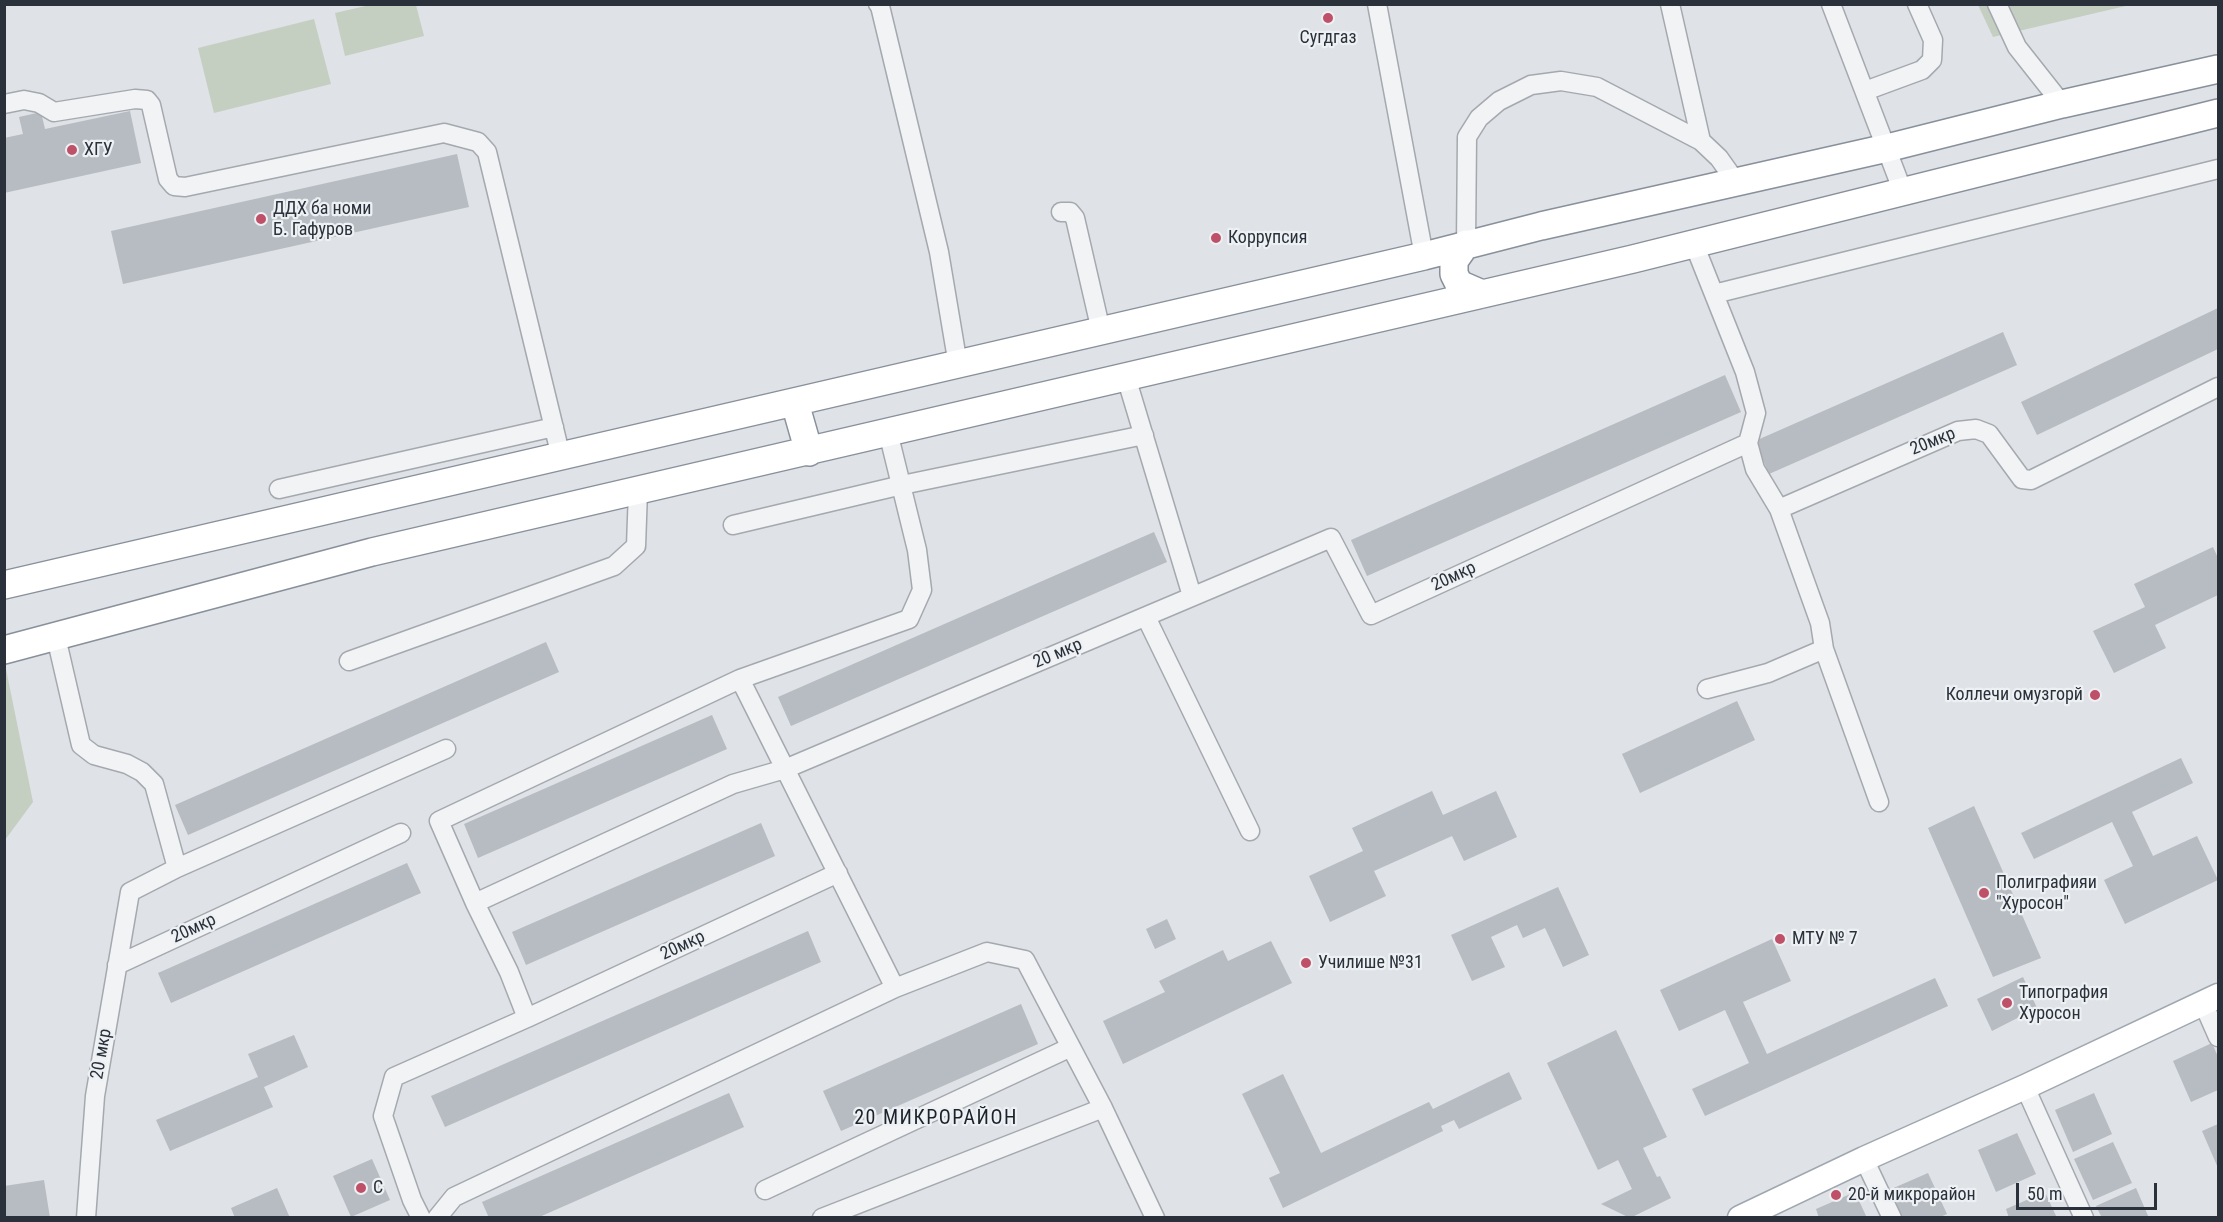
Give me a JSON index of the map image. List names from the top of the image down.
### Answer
{
  "streets": {
    "street": ["20мкр", "20 мкр"]
  },
  "crossings": [
    ["20мкр", "20 мкр"]
  ],
  "districts": ["20 МИКРОРАЙОН"],
  "places": [
    "Сугдгаз",
    "ХГУ",
    "ДДХ ба номи Б. Гафуров",
    "Коррупсия",
    "Коллечи омузгорй",
    "Полиграфияи \"Хуросон\"",
    "МТУ № 7",
    "Училише №31",
    "Типография Хуросон",
    "С",
    "20-й микрорайон"
  ],
  "scale_bar": "50 m"
}
